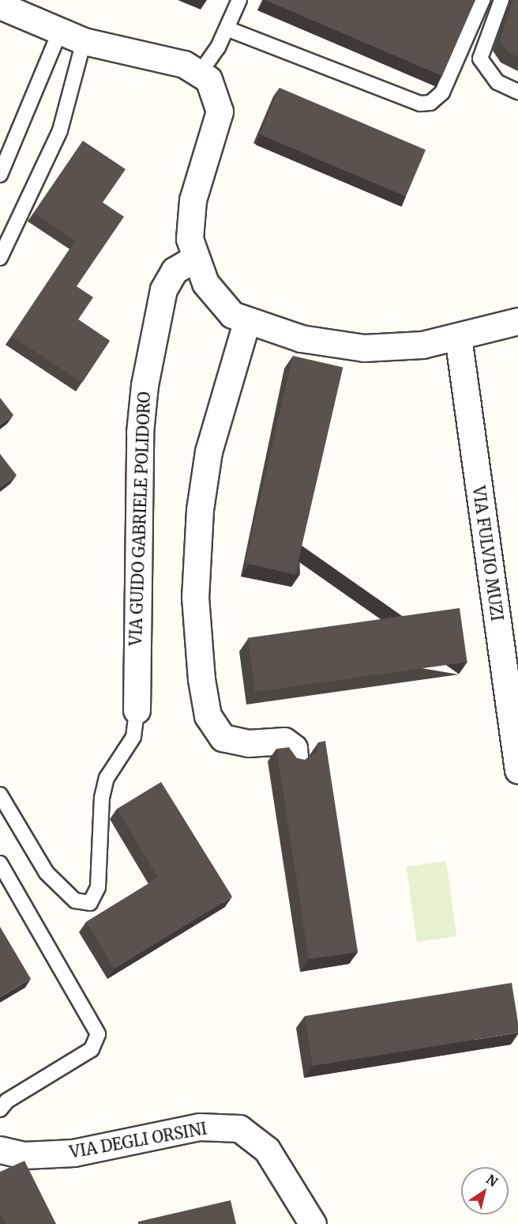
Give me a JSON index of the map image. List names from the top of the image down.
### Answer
{
  "streets": {
    "street": ["VIA GUIDO GABRIELE POLIDORO", "VIA FULVIO MUZI", "VIA DEGLI ORSINI"]
  },
  "north": "top right"
}
